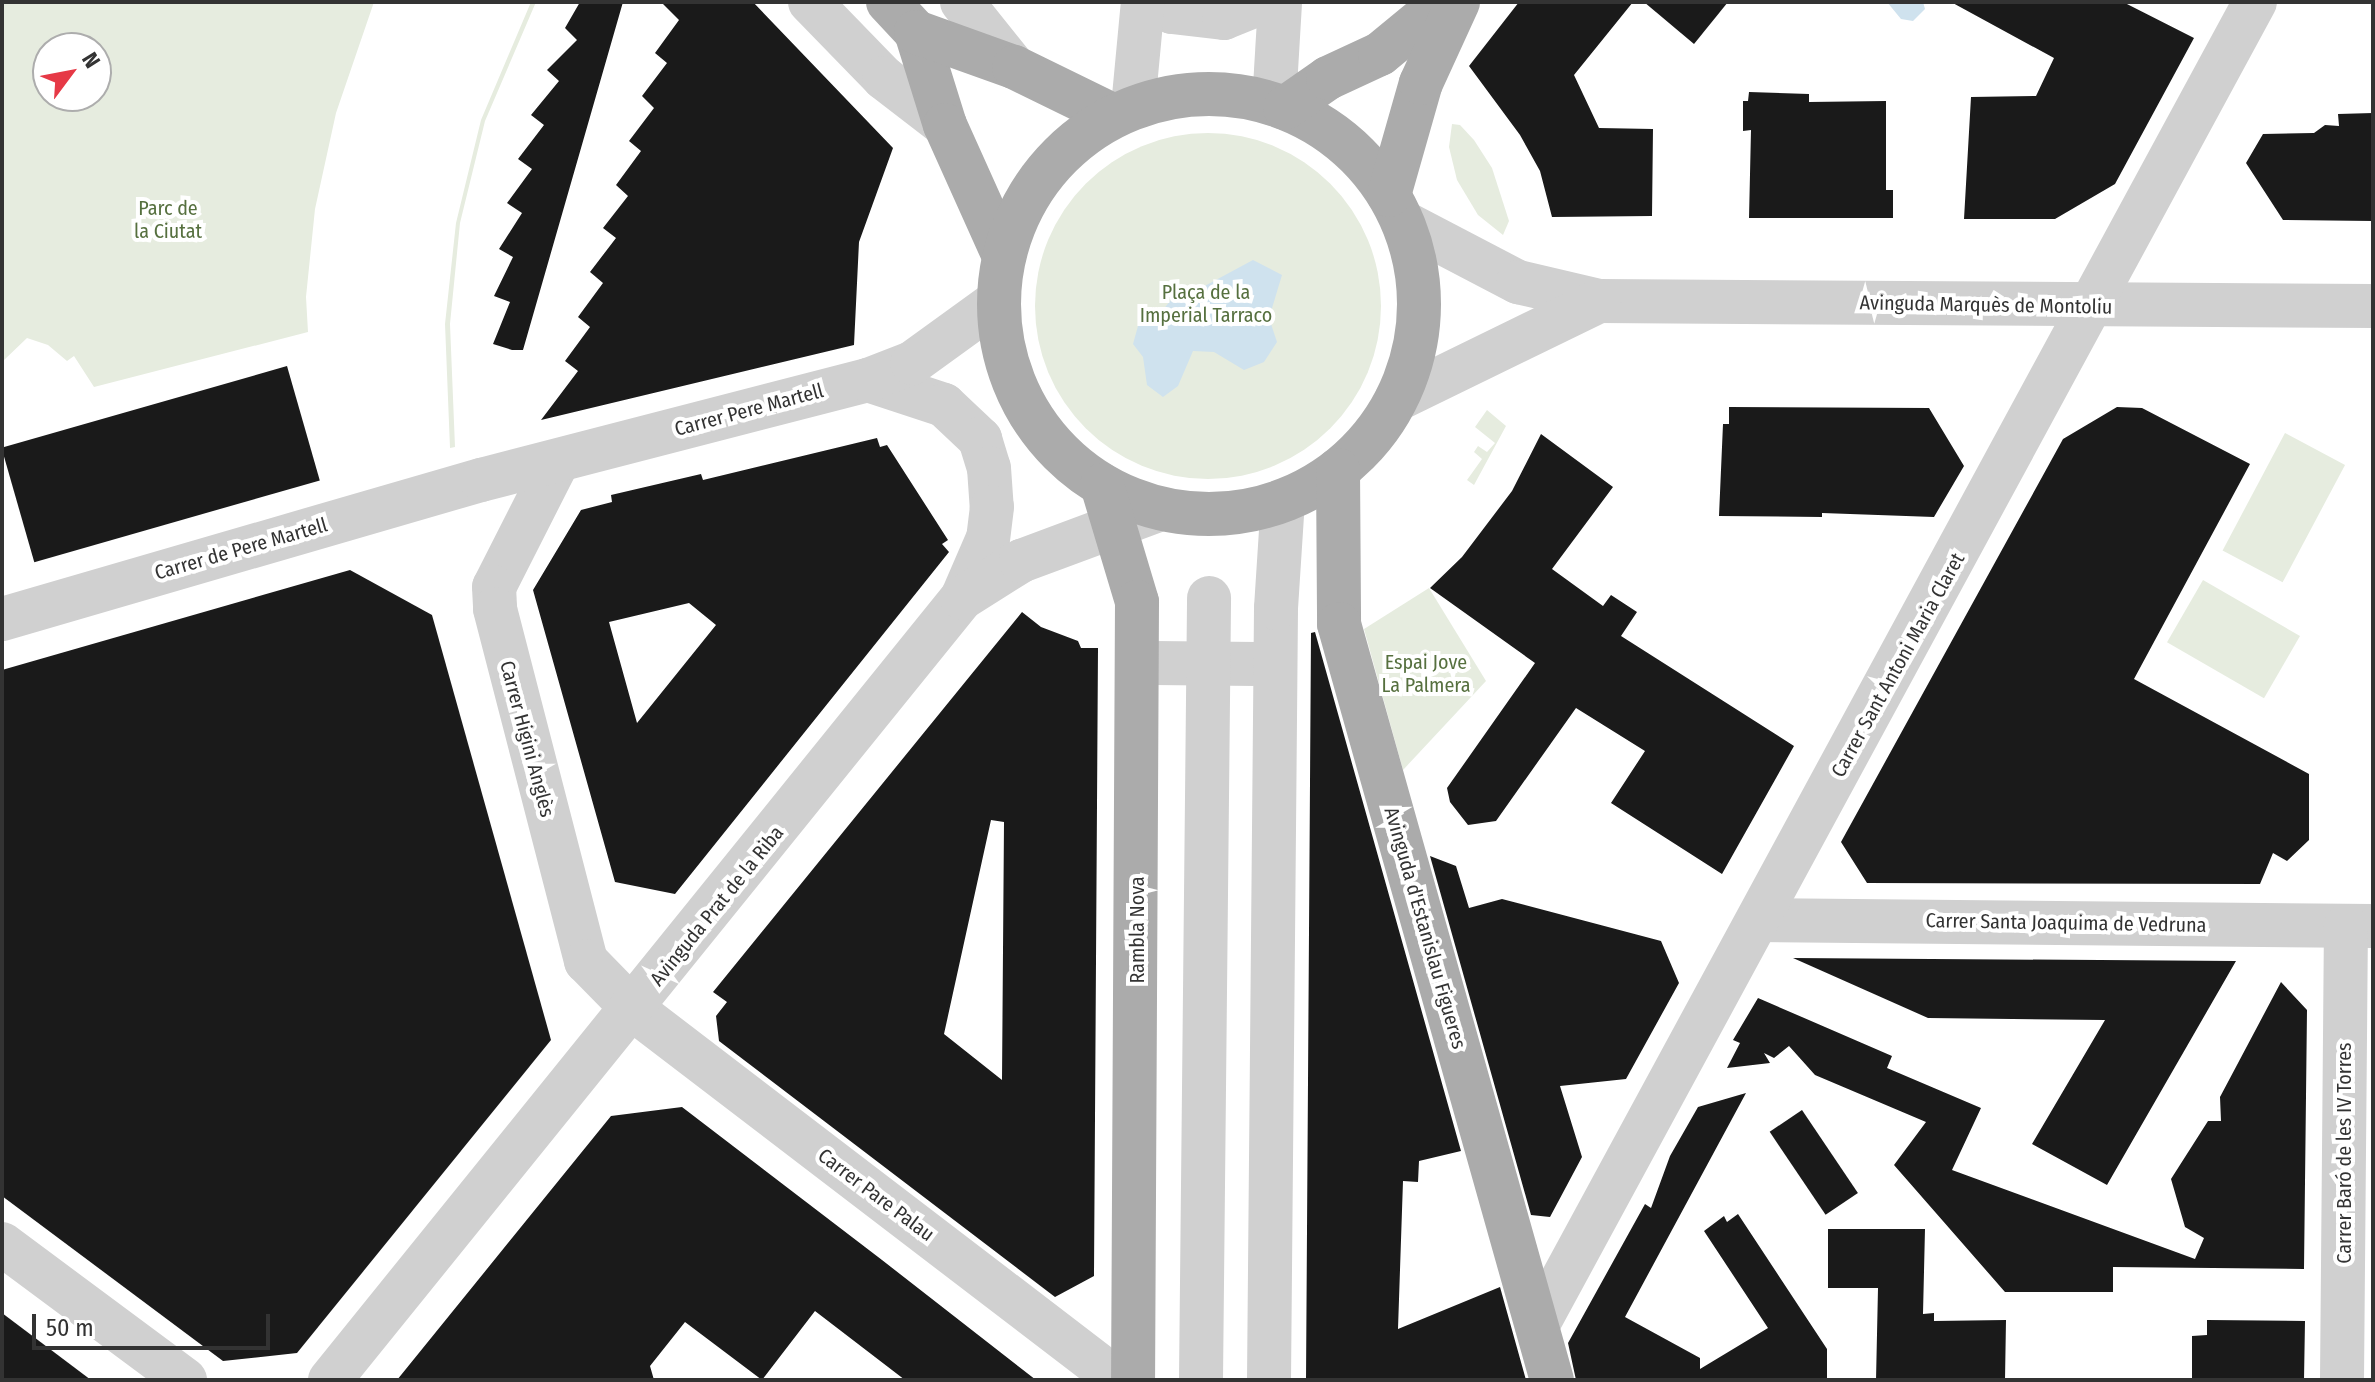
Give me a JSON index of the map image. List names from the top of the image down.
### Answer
{
  "streets": {
    "main road": ["Avinguda d'Estanislau Figueres", "Rambla Nova"],
    "street": [
      "Avinguda Marquès de Montoliu",
      "Carrer Pere Martell",
      "Carrer de Pere Martell",
      "Carrer Sant Antoni Maria Claret",
      "Carrer Higini Anglès",
      "Avinguda Prat de la Riba",
      "Carrer Santa Joaquima de Vedruna",
      "Carrer Baró de les IV Torres",
      "Carrer Pare Palau"
    ]
  },
  "crossings": [
    ["Avinguda Marquès de Montoliu", "Carrer Sant Antoni Maria Claret"],
    ["Carrer Pere Martell", "Carrer de Pere Martell"],
    ["Carrer Pere Martell", "Carrer Higini Anglès"],
    ["Carrer Sant Antoni Maria Claret", "Carrer Santa Joaquima de Vedruna"],
    ["Carrer Sant Antoni Maria Claret", "Avinguda d'Estanislau Figueres"],
    ["Carrer Higini Anglès", "Avinguda Prat de la Riba"],
    ["Carrer Higini Anglès", "Carrer Pare Palau"],
    ["Avinguda Prat de la Riba", "Rambla Nova"],
    ["Avinguda Prat de la Riba", "Carrer Pare Palau"],
    ["Carrer Santa Joaquima de Vedruna", "Carrer Baró de les IV Torres"]
  ],
  "parks": ["Parc de la Ciutat", "Plaça de la Imperial Tarraco", "Espai Jove La Palmera"],
  "scale_bar": "50 m",
  "north": "top right"
}
